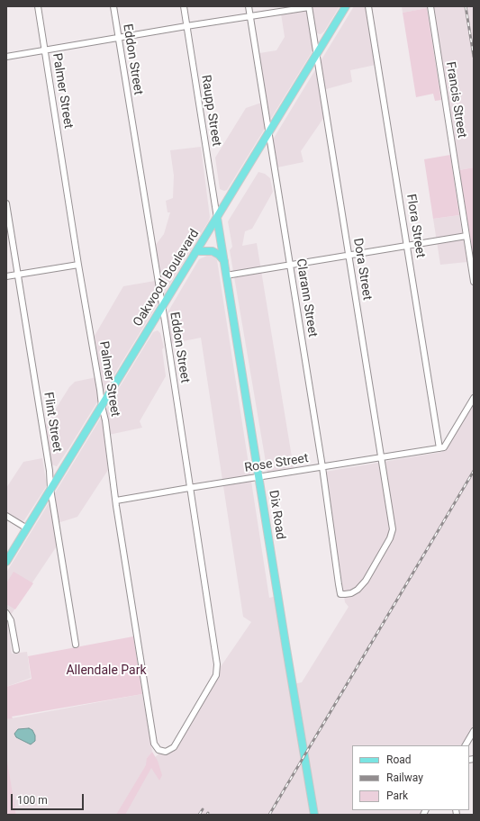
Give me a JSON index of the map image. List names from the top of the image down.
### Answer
{
  "streets": {
    "main road": ["Oakwood Boulevard", "Dix Road"],
    "street": [
      "Eddon Street",
      "Palmer Street",
      "Francis Street",
      "Raupp Street",
      "Flora Street",
      "Dora Street",
      "Clarann Street",
      "Flint Street",
      "Rose Street"
    ]
  },
  "crossings": [
    ["Eddon Street", "Palmer Street"],
    ["Eddon Street", "Oakwood Boulevard"],
    ["Eddon Street", "Rose Street"],
    ["Palmer Street", "Oakwood Boulevard"],
    ["Palmer Street", "Rose Street"],
    ["Raupp Street", "Oakwood Boulevard"],
    ["Raupp Street", "Dix Road"],
    ["Flora Street", "Rose Street"],
    ["Dora Street", "Oakwood Boulevard"],
    ["Dora Street", "Clarann Street"],
    ["Dora Street", "Rose Street"],
    ["Oakwood Boulevard", "Clarann Street"],
    ["Oakwood Boulevard", "Flint Street"],
    ["Oakwood Boulevard", "Dix Road"],
    ["Clarann Street", "Rose Street"],
    ["Rose Street", "Dix Road"]
  ],
  "parks": ["Allendale Park"],
  "legend": ["Road", "Railway", "Park"],
  "scale_bar": "100 m"
}
